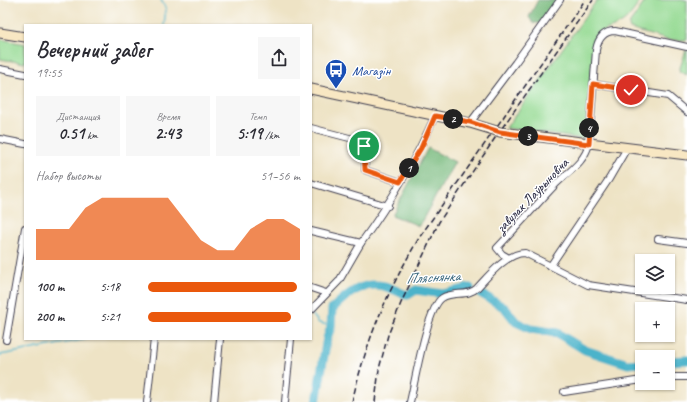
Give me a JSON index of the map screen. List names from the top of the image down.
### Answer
{
  "streets": {
    "street": ["завулак Лаўрыновіча"]
  },
  "water": ["Пляснянка"],
  "places": {
    "bus stop": ["Магазін"]
  },
  "page": {
    "heading": ["Вечерний забег", "19:55"],
    "stats": [
      ["Дистанция", "0.51 km"],
      ["Время", "2:43"],
      ["Темп", "5:19 /km"]
    ],
    "pins": [
      "2",
      "4",
      "3",
      "1"
    ],
    "chart": ["Набор высоты", "51–56 m"],
    "map_buttons": ["+", "−"],
    "list": [
      {
        "name": "100 m",
        "note": "5:18"
      },
      {
        "name": "200 m",
        "note": "5:21"
      }
    ]
  }
}
